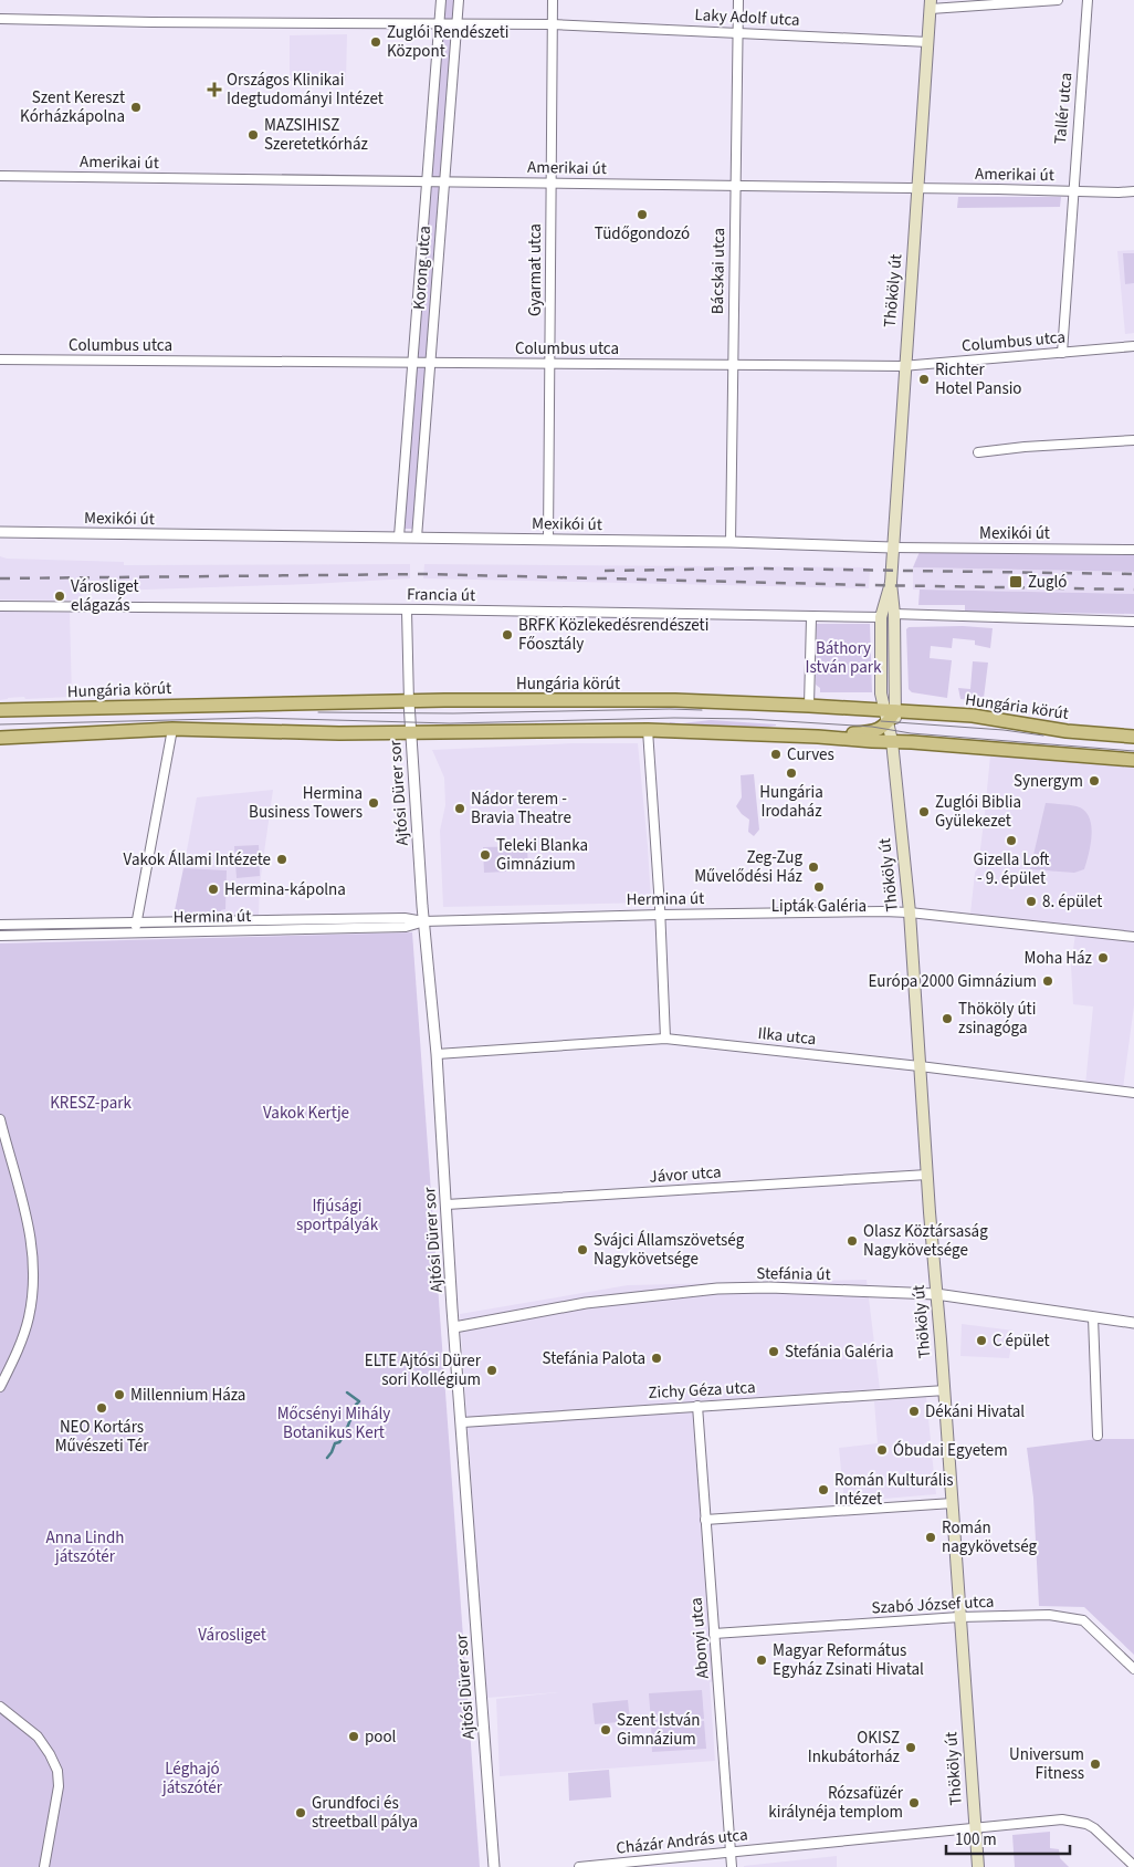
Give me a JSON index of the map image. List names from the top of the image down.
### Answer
{
  "streets": {
    "main road": ["Thököly út", "Hungária körút"],
    "street": [
      "Laky Adolf utca",
      "Tallér utca",
      "Amerikai út",
      "Korong utca",
      "Gyarmat utca",
      "Bácskai utca",
      "Columbus utca",
      "Mexikói út",
      "Francia út",
      "Ajtósi Dürer sor",
      "Hermina út",
      "Ilka utca",
      "Jávor utca",
      "Stefánia út",
      "Zichy Géza utca",
      "Szabó József utca",
      "Abonyi utca",
      "Cházár András utca"
    ]
  },
  "crossings": [
    ["Laky Adolf utca", "Korong utca"],
    ["Laky Adolf utca", "Gyarmat utca"],
    ["Laky Adolf utca", "Bácskai utca"],
    ["Laky Adolf utca", "Thököly út"],
    ["Tallér utca", "Amerikai út"],
    ["Tallér utca", "Columbus utca"],
    ["Amerikai út", "Korong utca"],
    ["Amerikai út", "Gyarmat utca"],
    ["Amerikai út", "Bácskai utca"],
    ["Amerikai út", "Thököly út"],
    ["Korong utca", "Columbus utca"],
    ["Korong utca", "Mexikói út"],
    ["Gyarmat utca", "Columbus utca"],
    ["Gyarmat utca", "Mexikói út"],
    ["Bácskai utca", "Columbus utca"],
    ["Bácskai utca", "Mexikói út"],
    ["Thököly út", "Columbus utca"],
    ["Thököly út", "Mexikói út"],
    ["Thököly út", "Francia út"],
    ["Thököly út", "Hungária körút"],
    ["Thököly út", "Hermina út"],
    ["Thököly út", "Ilka utca"],
    ["Thököly út", "Jávor utca"],
    ["Thököly út", "Stefánia út"],
    ["Thököly út", "Zichy Géza utca"],
    ["Thököly út", "Szabó József utca"],
    ["Thököly út", "Cházár András utca"],
    ["Francia út", "Ajtósi Dürer sor"],
    ["Hungária körút", "Ajtósi Dürer sor"],
    ["Ajtósi Dürer sor", "Hermina út"],
    ["Ajtósi Dürer sor", "Ilka utca"],
    ["Ajtósi Dürer sor", "Jávor utca"],
    ["Ajtósi Dürer sor", "Stefánia út"],
    ["Ajtósi Dürer sor", "Zichy Géza utca"],
    ["Zichy Géza utca", "Abonyi utca"],
    ["Szabó József utca", "Abonyi utca"],
    ["Abonyi utca", "Cházár András utca"]
  ],
  "parks": [
    "Báthory István park",
    "KRESZ-park",
    "Vakok Kertje",
    "Ifjúsági sportpályák",
    "Mőcsényi Mihály Botanikus Kert",
    "Anna Lindh játszótér",
    "Városliget",
    "Léghajó játszótér"
  ],
  "places": {
    "other": [
      "Zuglói Rendészeti Központ",
      "Szent Kereszt Kórházkápolna",
      "MAZSIHISZ Szeretetkórház",
      "Tüdőgondozó",
      "Richter Hotel Pansio",
      "Városliget elágazás",
      "BRFK Közlekedésrendészeti Főosztály",
      "Curves",
      "Hungária Irodaház",
      "Synergym",
      "Hermina Business Towers",
      "Nádor terem - Bravia Theatre",
      "Zuglói Biblia Gyülekezet",
      "Gizella Loft - 9. épület",
      "Teleki Blanka Gimnázium",
      "Vakok Állami Intézete",
      "Zeg-Zug Művelődési Ház",
      "Lipták Galéria",
      "Hermina-kápolna",
      "8. épület",
      "Moha Ház",
      "Európa 2000 Gimnázium",
      "Thököly úti zsinagóga",
      "Olasz Köztársaság Nagykövetsége",
      "Svájci Államszövetség Nagykövetsége",
      "C épület",
      "Stefánia Galéria",
      "Stefánia Palota",
      "ELTE Ajtósi Dürer sori Kollégium",
      "Millennium Háza",
      "NEO Kortárs Művészeti Tér",
      "Dékáni Hivatal",
      "Óbudai Egyetem",
      "Román Kulturális Intézet",
      "Román nagykövetség",
      "Magyar Református Egyház Zsinati Hivatal",
      "Szent István Gimnázium",
      "pool",
      "OKISZ Inkubátorház",
      "Universum Fitness",
      "Rózsafüzér királynéja templom",
      "Grundfoci és streetball pálya"
    ],
    "health": ["Országos Klinikai Idegtudományi Intézet"],
    "transit": ["Zugló"]
  },
  "scale_bar": "100 m"
}
